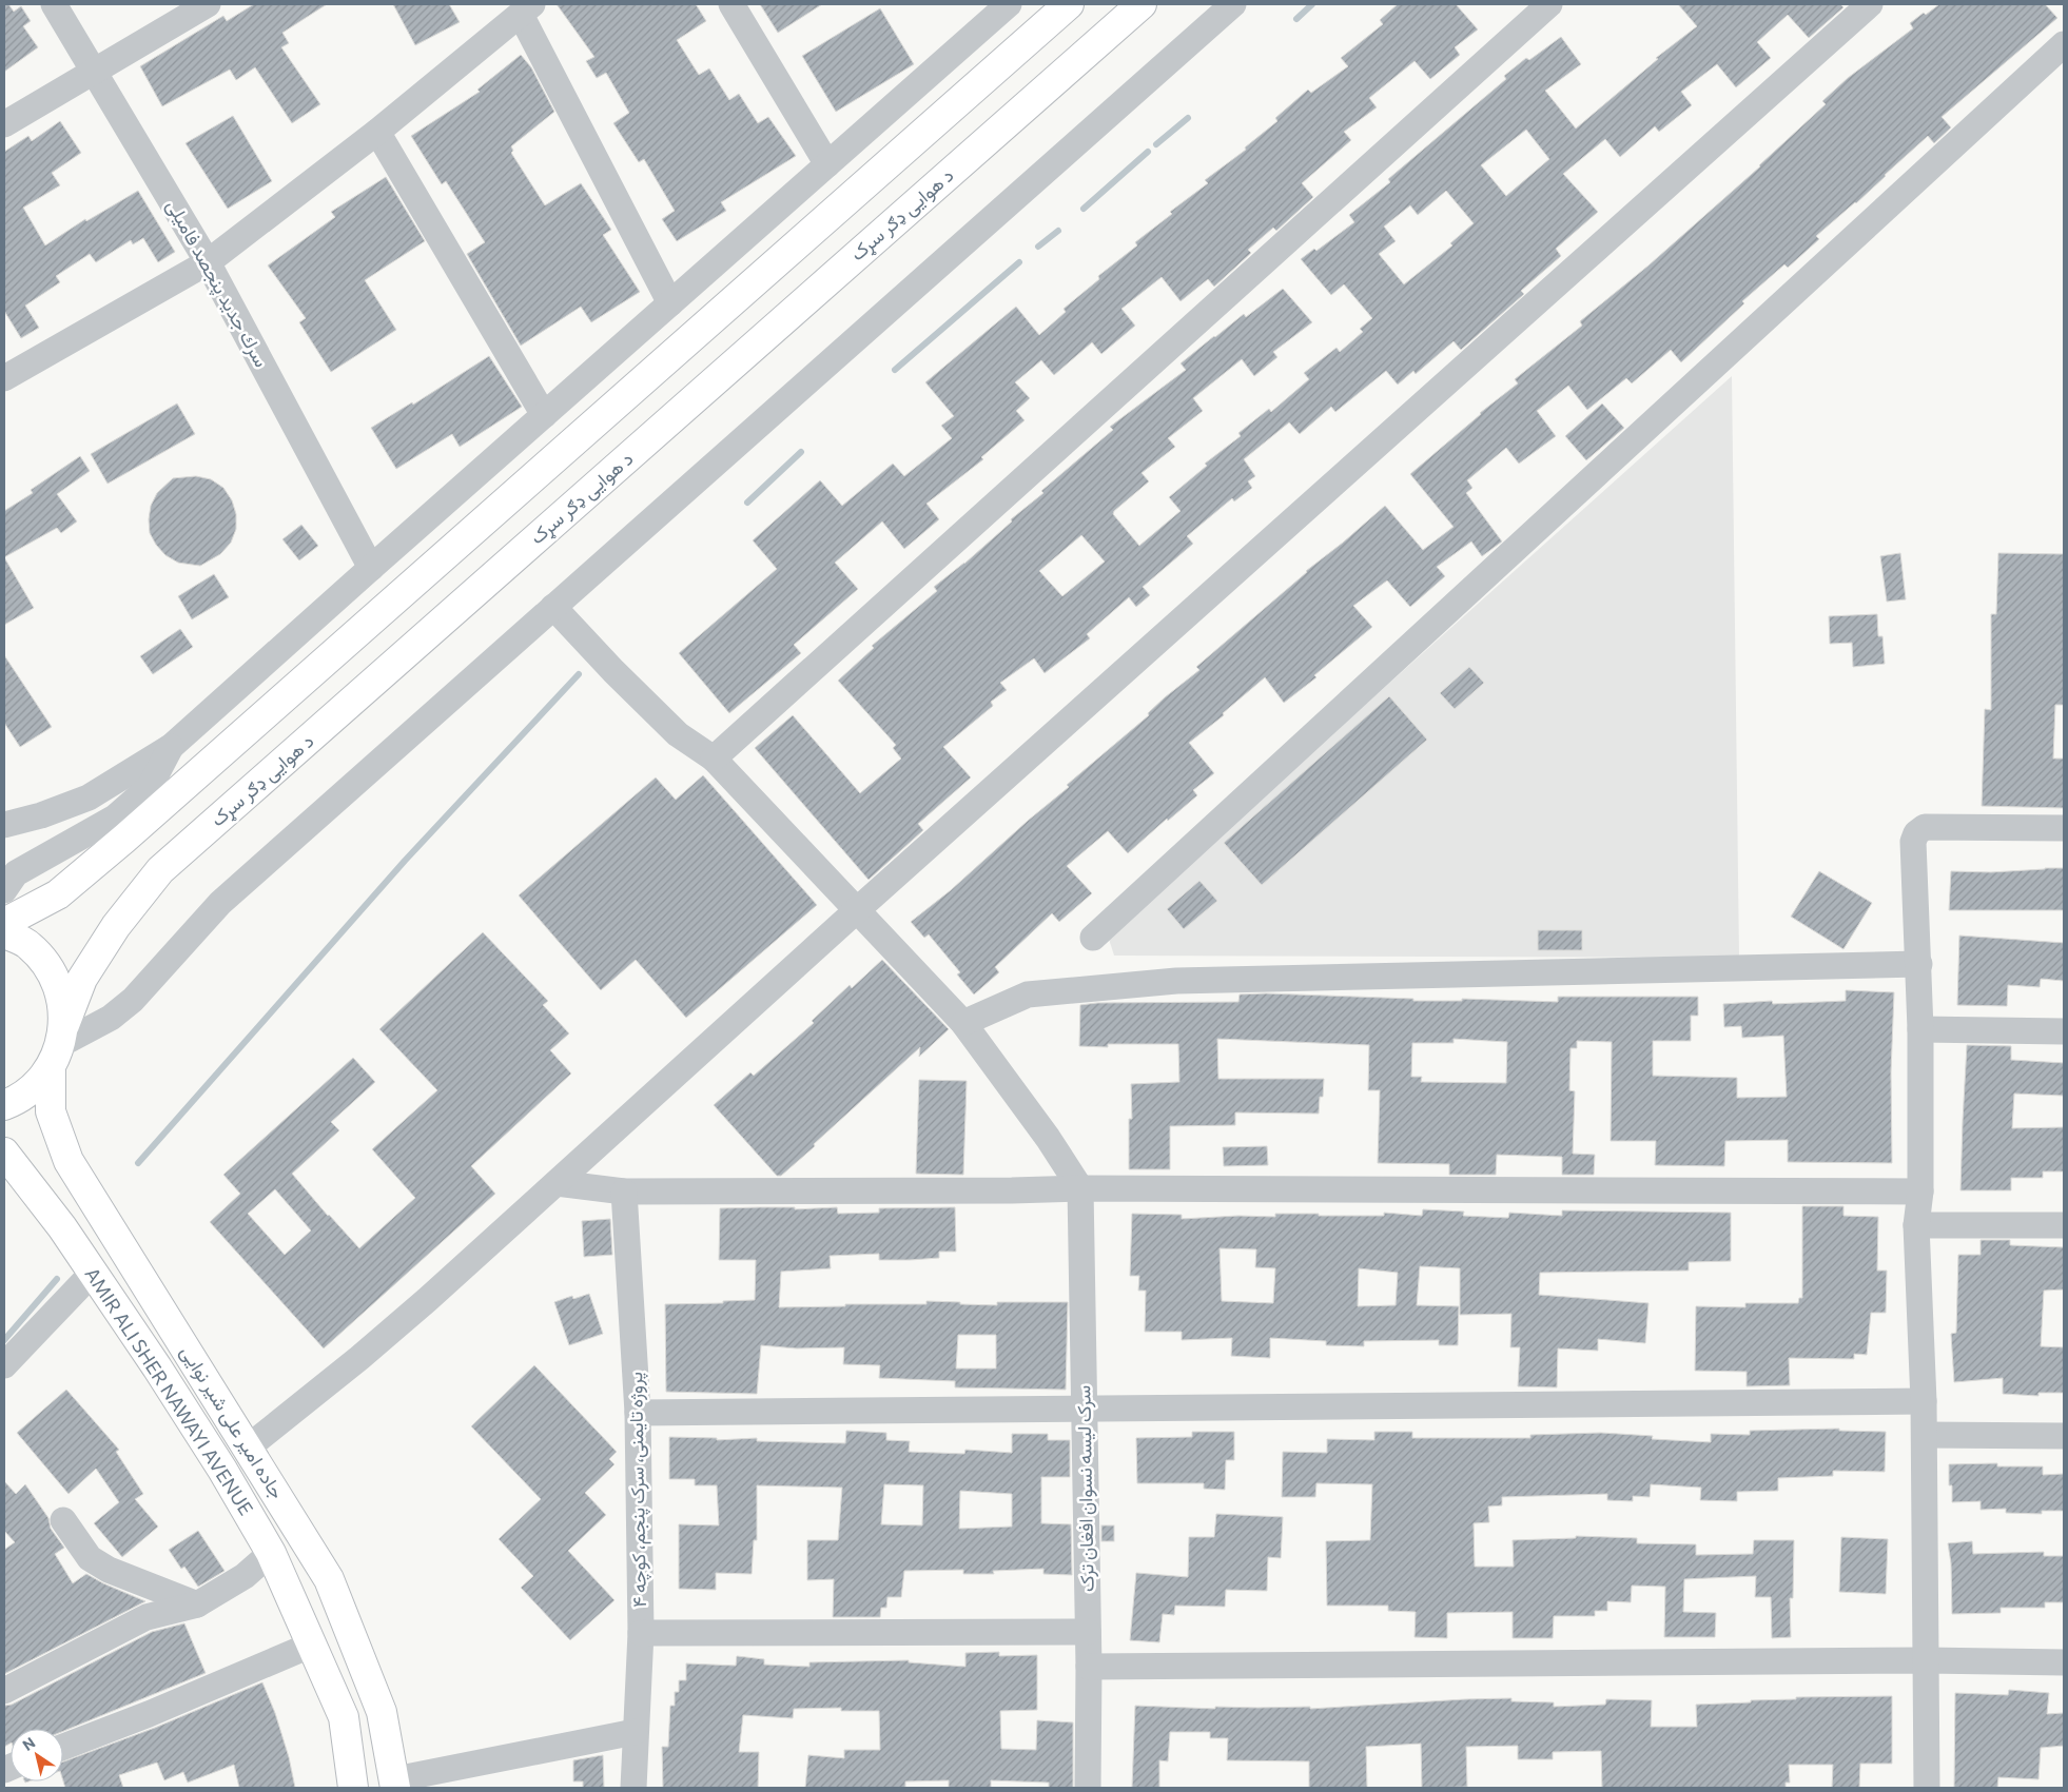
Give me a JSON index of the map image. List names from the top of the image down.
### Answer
{
  "streets": {
    "main road": ["د هوایی ډګر سړک", "AMIR ALI SHER NAWAYI AVENUE", "جاده امیر علی شیر نوایی"],
    "street": ["سرك جدید پنجصد فامیلی", "سرک لیسه نسوان افغان‌ ترک", "پروژه تایمنی، سرک پنجم، کوچه ۴"]
  },
  "crossings": [
    ["د هوایی ډګر سړک", "جاده امیر علی شیر نوایی"]
  ],
  "north": "top left"
}
